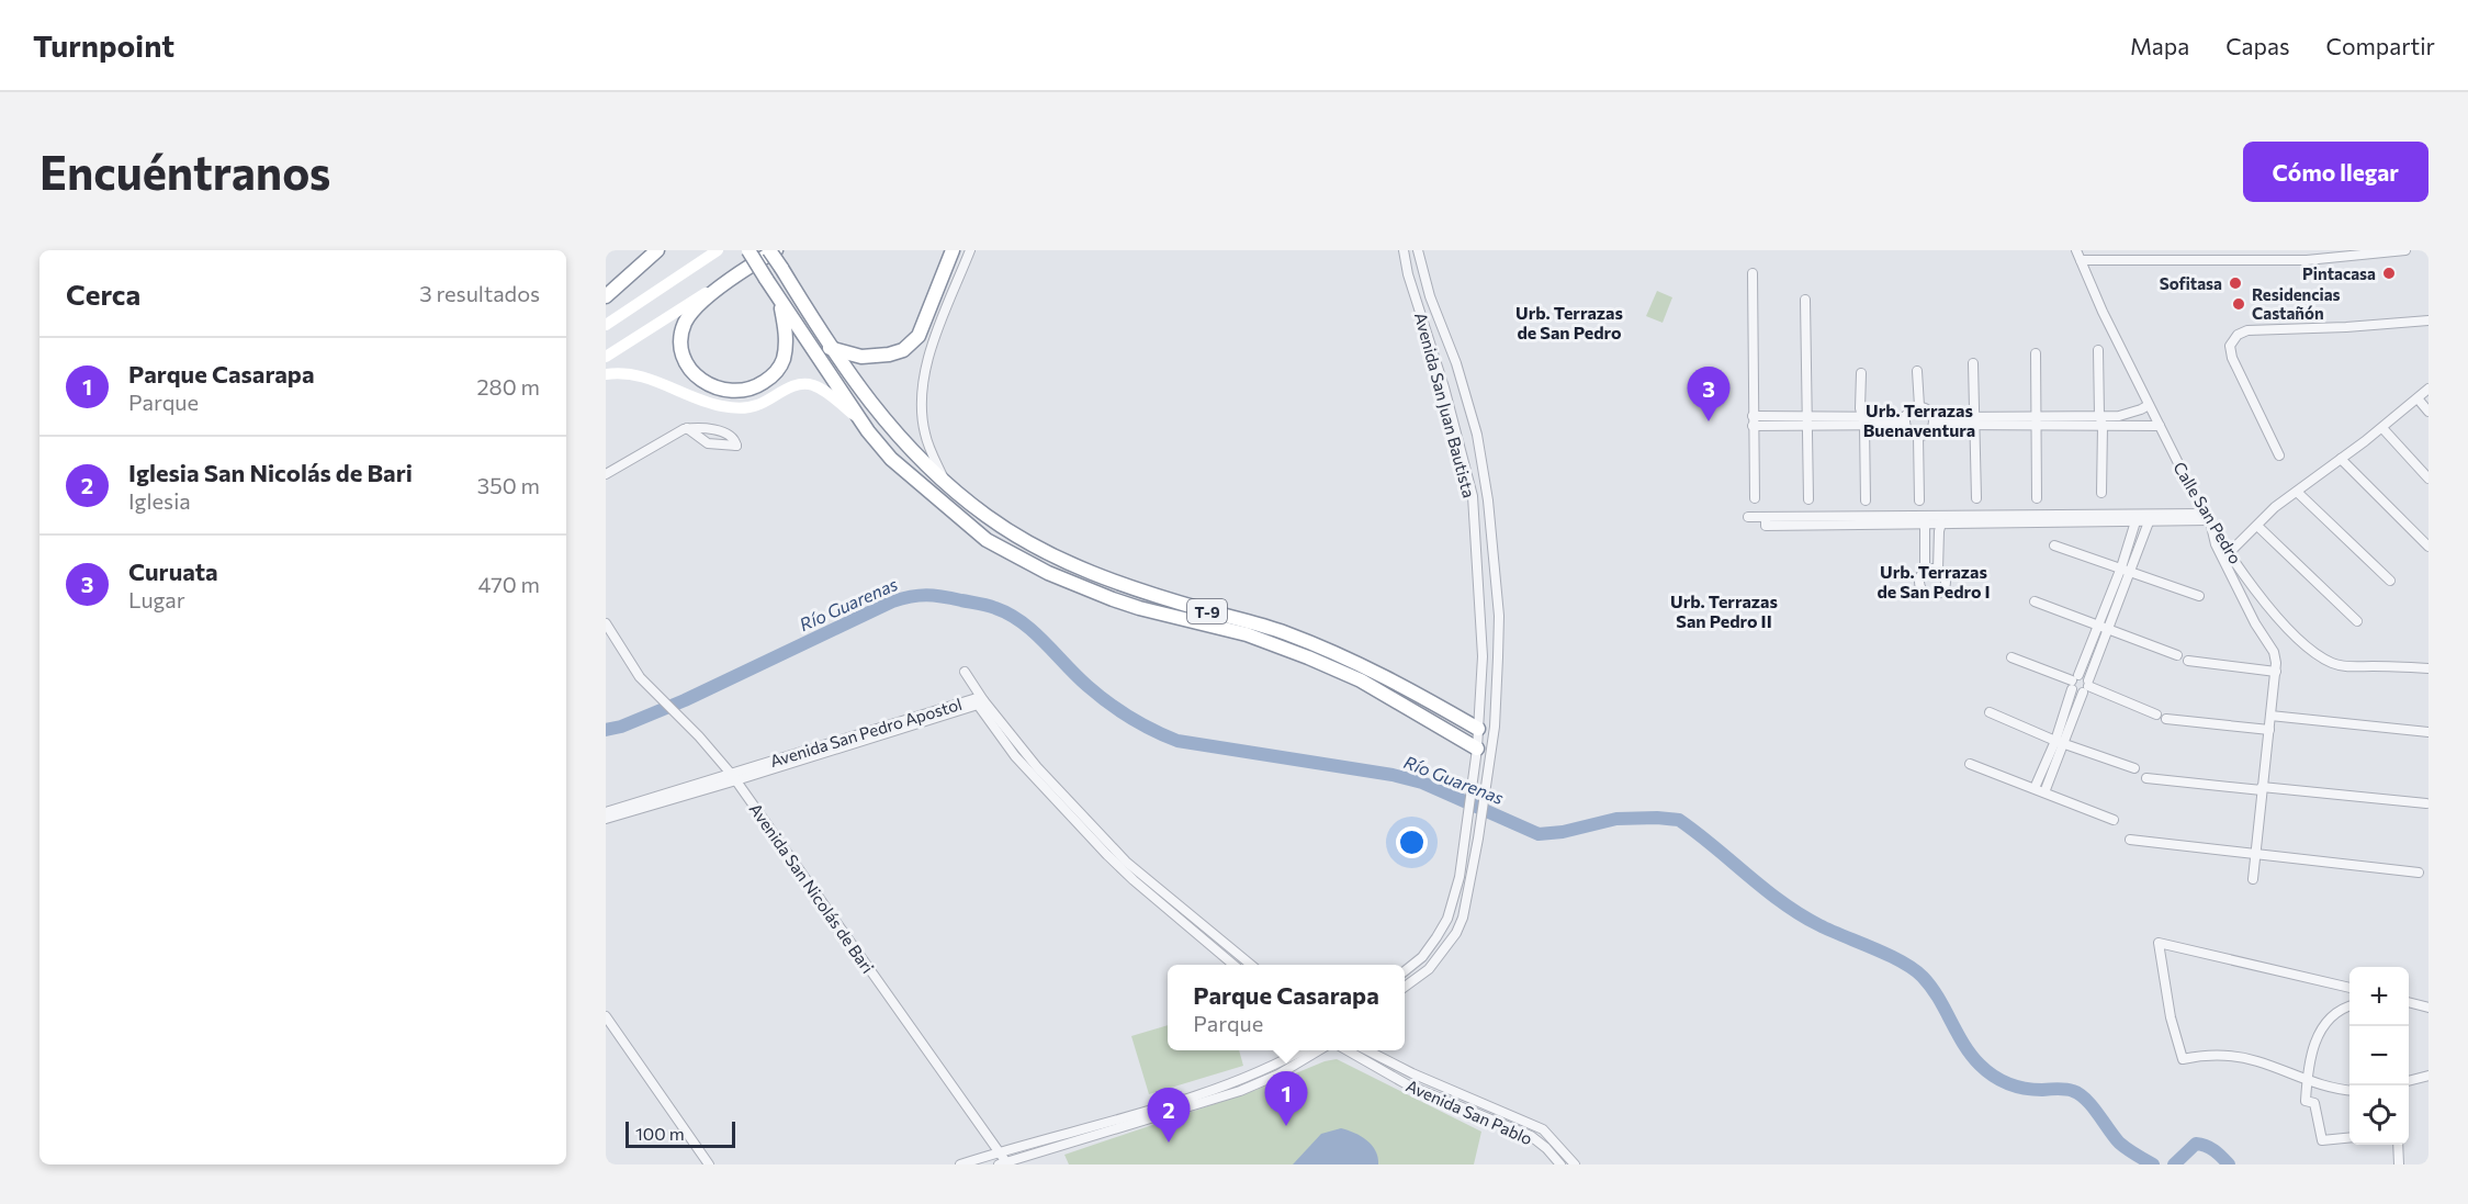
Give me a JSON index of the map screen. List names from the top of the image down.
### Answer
{
  "streets": {
    "highway": ["T-9"],
    "street": [
      "Avenida San Juan Bautista",
      "Calle San Pedro",
      "Avenida San Pedro Apostol",
      "Avenida San Nicolás de Bari",
      "Avenida San Pablo"
    ]
  },
  "crossings": [
    ["Avenida San Juan Bautista", "T-9"],
    ["Avenida San Pedro Apostol", "Avenida San Nicolás de Bari"]
  ],
  "districts": [
    "Urb. Terrazas de San Pedro",
    "Urb. Terrazas Buenaventura",
    "Urb. Terrazas de San Pedro I",
    "Urb. Terrazas San Pedro II"
  ],
  "water": ["Río Guarenas"],
  "places": ["Pintacasa", "Sofitasa", "Residencias Castañón"],
  "scale_bar": "100 m",
  "page": {
    "header": "Turnpoint",
    "nav": ["Mapa", "Capas", "Compartir"],
    "buttons": "Cómo llegar",
    "title": "Encuéntranos",
    "heading": ["Cerca", "3 resultados"],
    "list": [
      {
        "mark": "1",
        "name": "Parque Casarapa",
        "note": "Parque",
        "value": "280 m"
      },
      {
        "mark": "2",
        "name": "Iglesia San Nicolás de Bari",
        "note": "Iglesia",
        "value": "350 m"
      },
      {
        "mark": "3",
        "name": "Curuata",
        "note": "Lugar",
        "value": "470 m"
      }
    ],
    "pins": ["3", "1", "2"],
    "popup": ["Parque Casarapa", "Parque"],
    "map_buttons": ["+", "−"],
    "scale": "100 m"
  }
}
